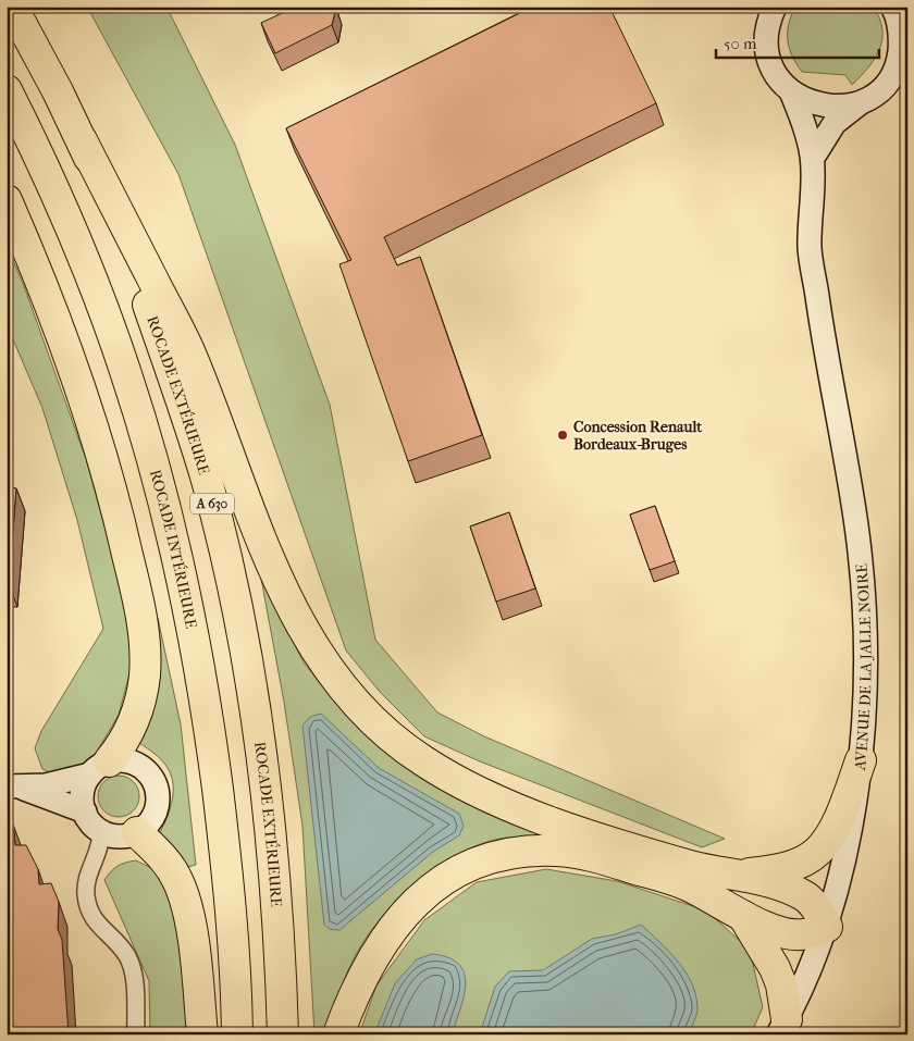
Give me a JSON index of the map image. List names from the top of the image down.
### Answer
{
  "streets": {
    "highway": ["ROCADE EXTÉRIEURE", "A 630", "ROCADE INTÉRIEURE"],
    "main road": ["AVENUE DE LA JALLE NOIRE"]
  },
  "places": ["Concession Renault Bordeaux-Bruges"],
  "scale_bar": "50 m"
}
